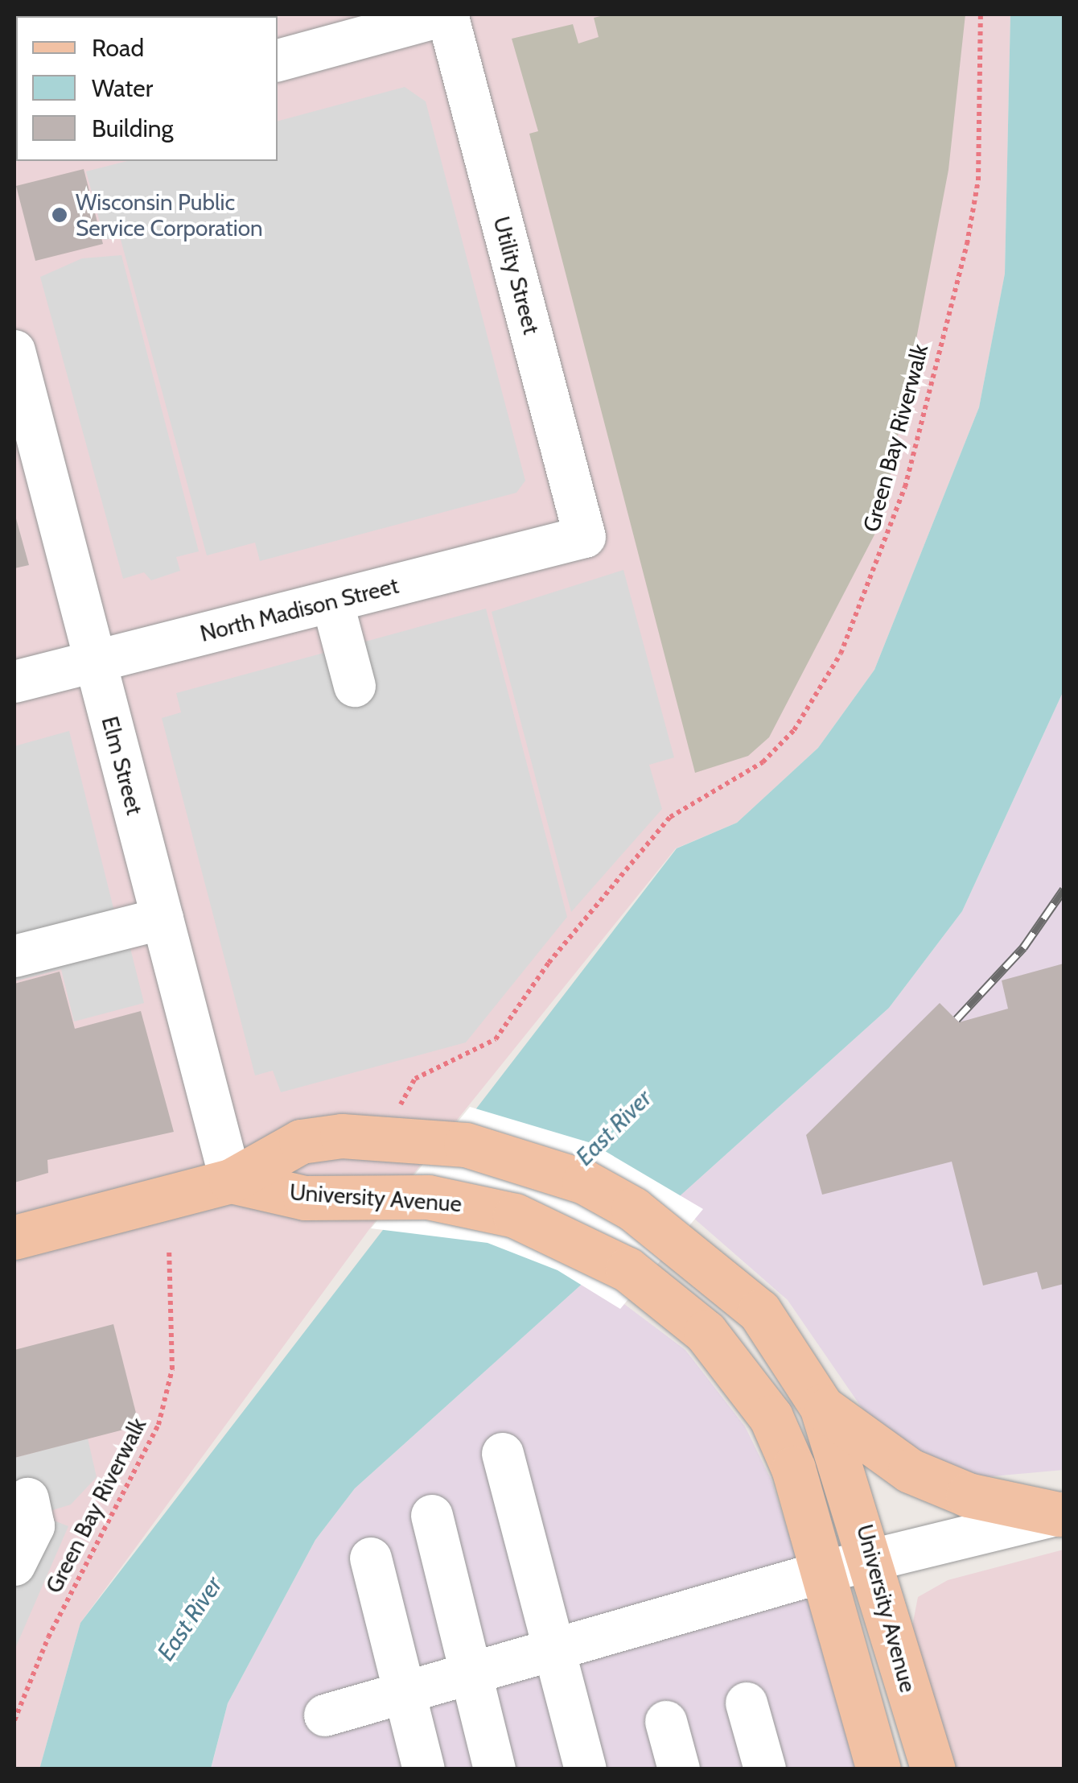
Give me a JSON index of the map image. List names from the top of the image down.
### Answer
{
  "streets": {
    "main road": ["University Avenue"],
    "street": ["Utility Street", "North Madison Street", "Elm Street"],
    "path": ["Green Bay Riverwalk"]
  },
  "crossings": [
    ["Utility Street", "North Madison Street"],
    ["North Madison Street", "Elm Street"],
    ["Elm Street", "University Avenue"]
  ],
  "water": ["East River"],
  "places": ["Wisconsin Public Service Corporation"],
  "legend": ["Road", "Water", "Building"]
}
